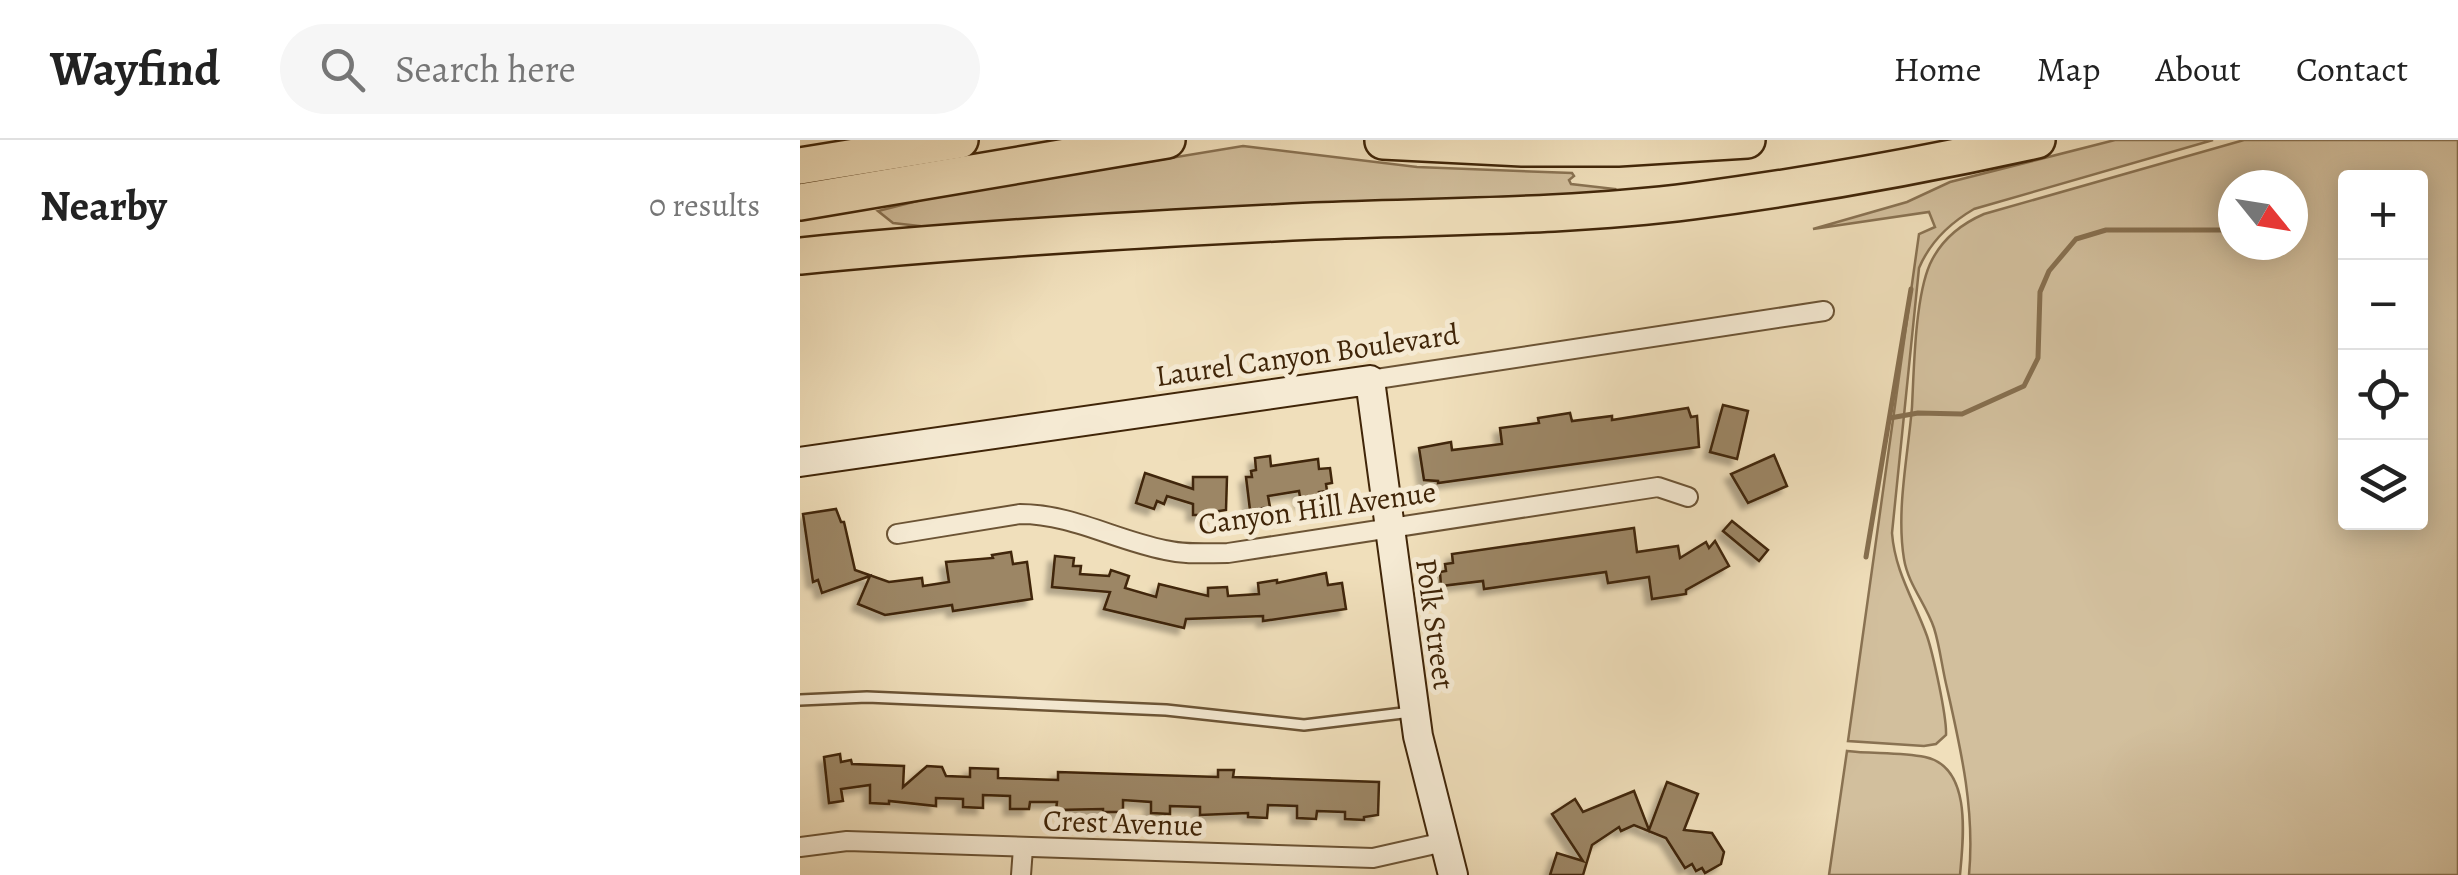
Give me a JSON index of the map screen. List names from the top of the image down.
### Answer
{
  "streets": {
    "street": [
      "Laurel Canyon Boulevard",
      "Canyon Hill Avenue",
      "Polk Street",
      "Crest Avenue"
    ]
  },
  "crossings": [
    ["Laurel Canyon Boulevard", "Polk Street"],
    ["Canyon Hill Avenue", "Polk Street"],
    ["Polk Street", "Crest Avenue"]
  ],
  "north": "bottom right",
  "page": {
    "header": "Wayfind",
    "search": "Search here",
    "nav": [
      "Home",
      "Map",
      "About",
      "Contact"
    ],
    "heading": ["Nearby", "0 results"],
    "map_buttons": ["+", "−"]
  }
}
